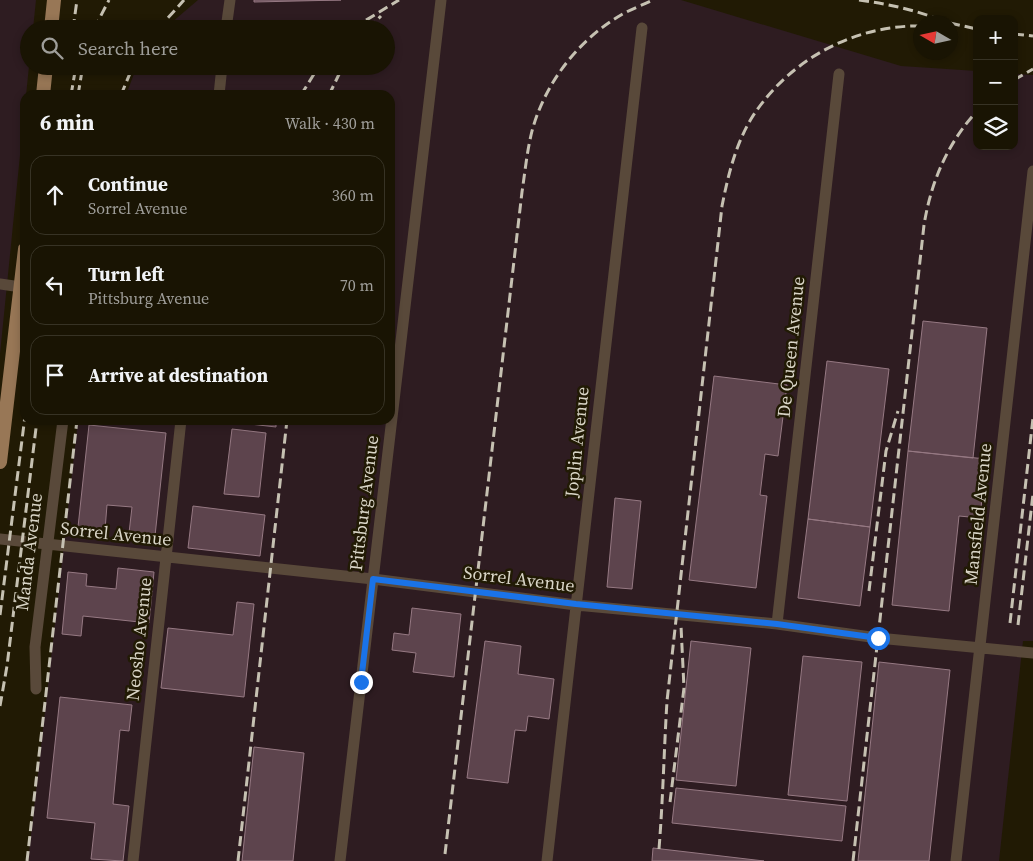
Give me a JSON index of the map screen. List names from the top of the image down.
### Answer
{
  "streets": {
    "street": [
      "De Queen Avenue",
      "Joplin Avenue",
      "Pittsburg Avenue",
      "Mansfield Avenue",
      "Sorrel Avenue",
      "Manda Avenue",
      "Neosho Avenue"
    ]
  },
  "crossings": [
    ["De Queen Avenue", "Sorrel Avenue"],
    ["Joplin Avenue", "Sorrel Avenue"],
    ["Pittsburg Avenue", "Sorrel Avenue"],
    ["Mansfield Avenue", "Sorrel Avenue"],
    ["Sorrel Avenue", "Manda Avenue"],
    ["Sorrel Avenue", "Neosho Avenue"]
  ],
  "north": "left",
  "page": {
    "map_buttons": ["+", "−"],
    "search": "Search here",
    "heading": ["6 min", "Walk · 430 m"],
    "list": [
      ["Continue", "Sorrel Avenue", "360 m"],
      ["Turn left", "Pittsburg Avenue", "70 m"],
      "Arrive at destination"
    ]
  }
}
